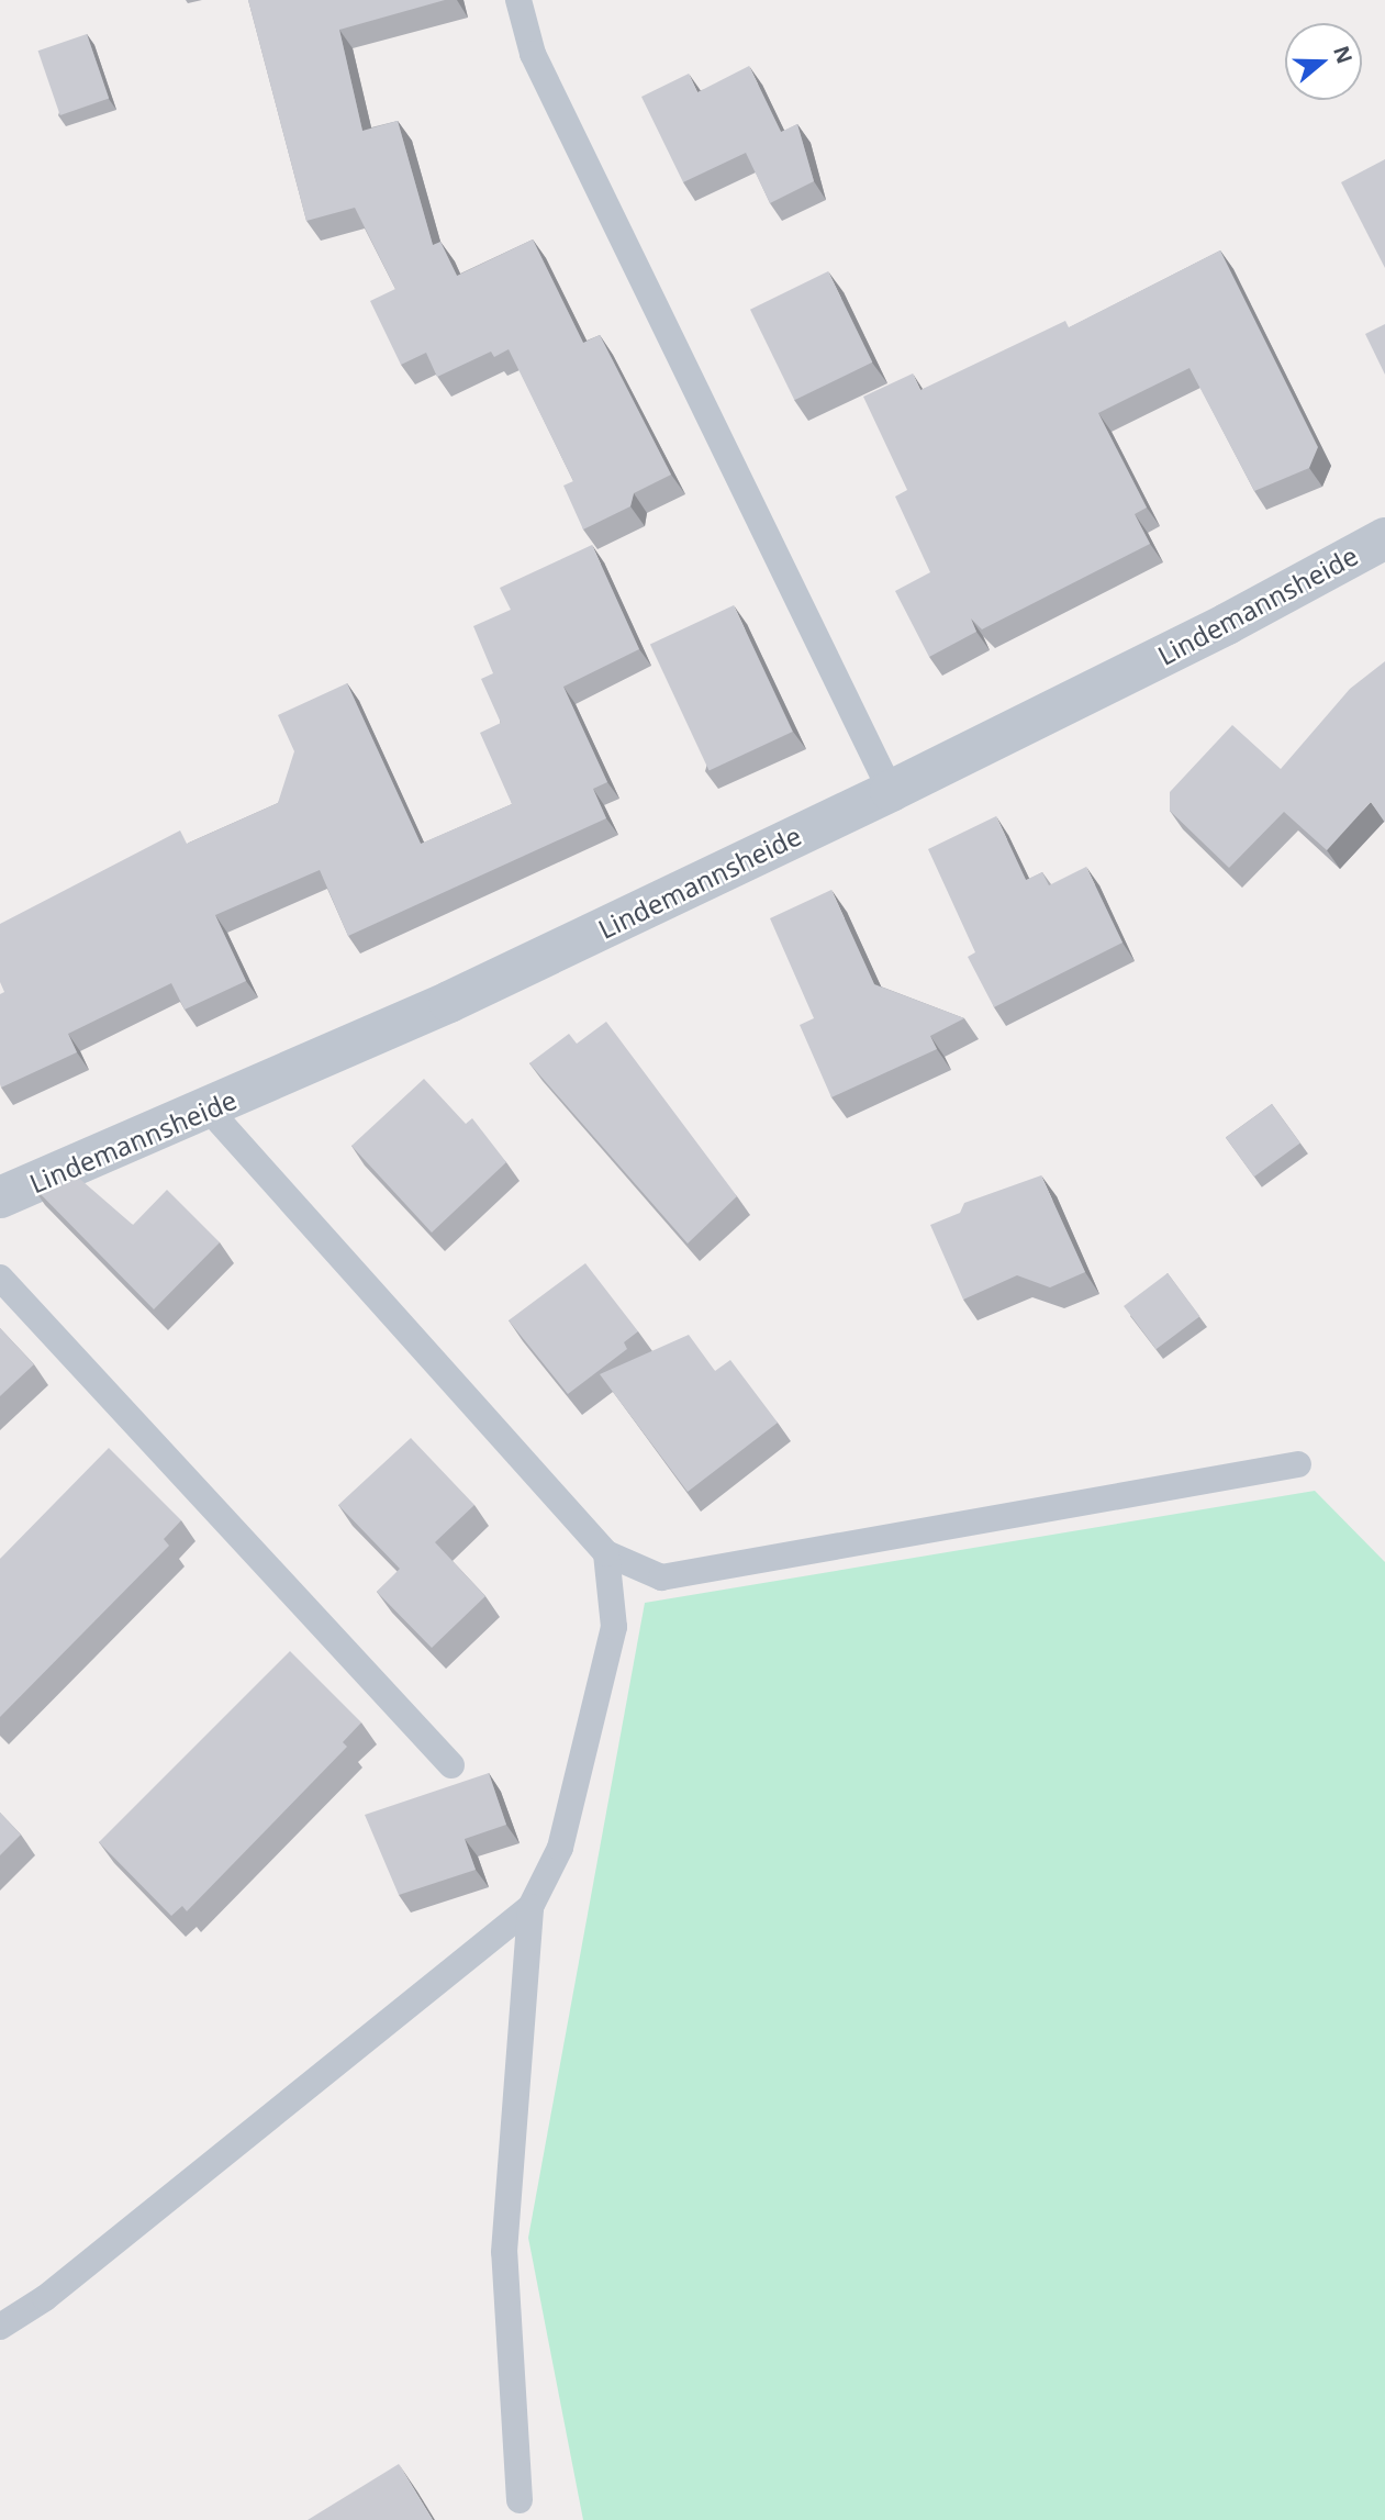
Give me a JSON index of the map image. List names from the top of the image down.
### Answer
{
  "streets": {
    "street": ["Lindemannsheide"]
  },
  "north": "right"
}
